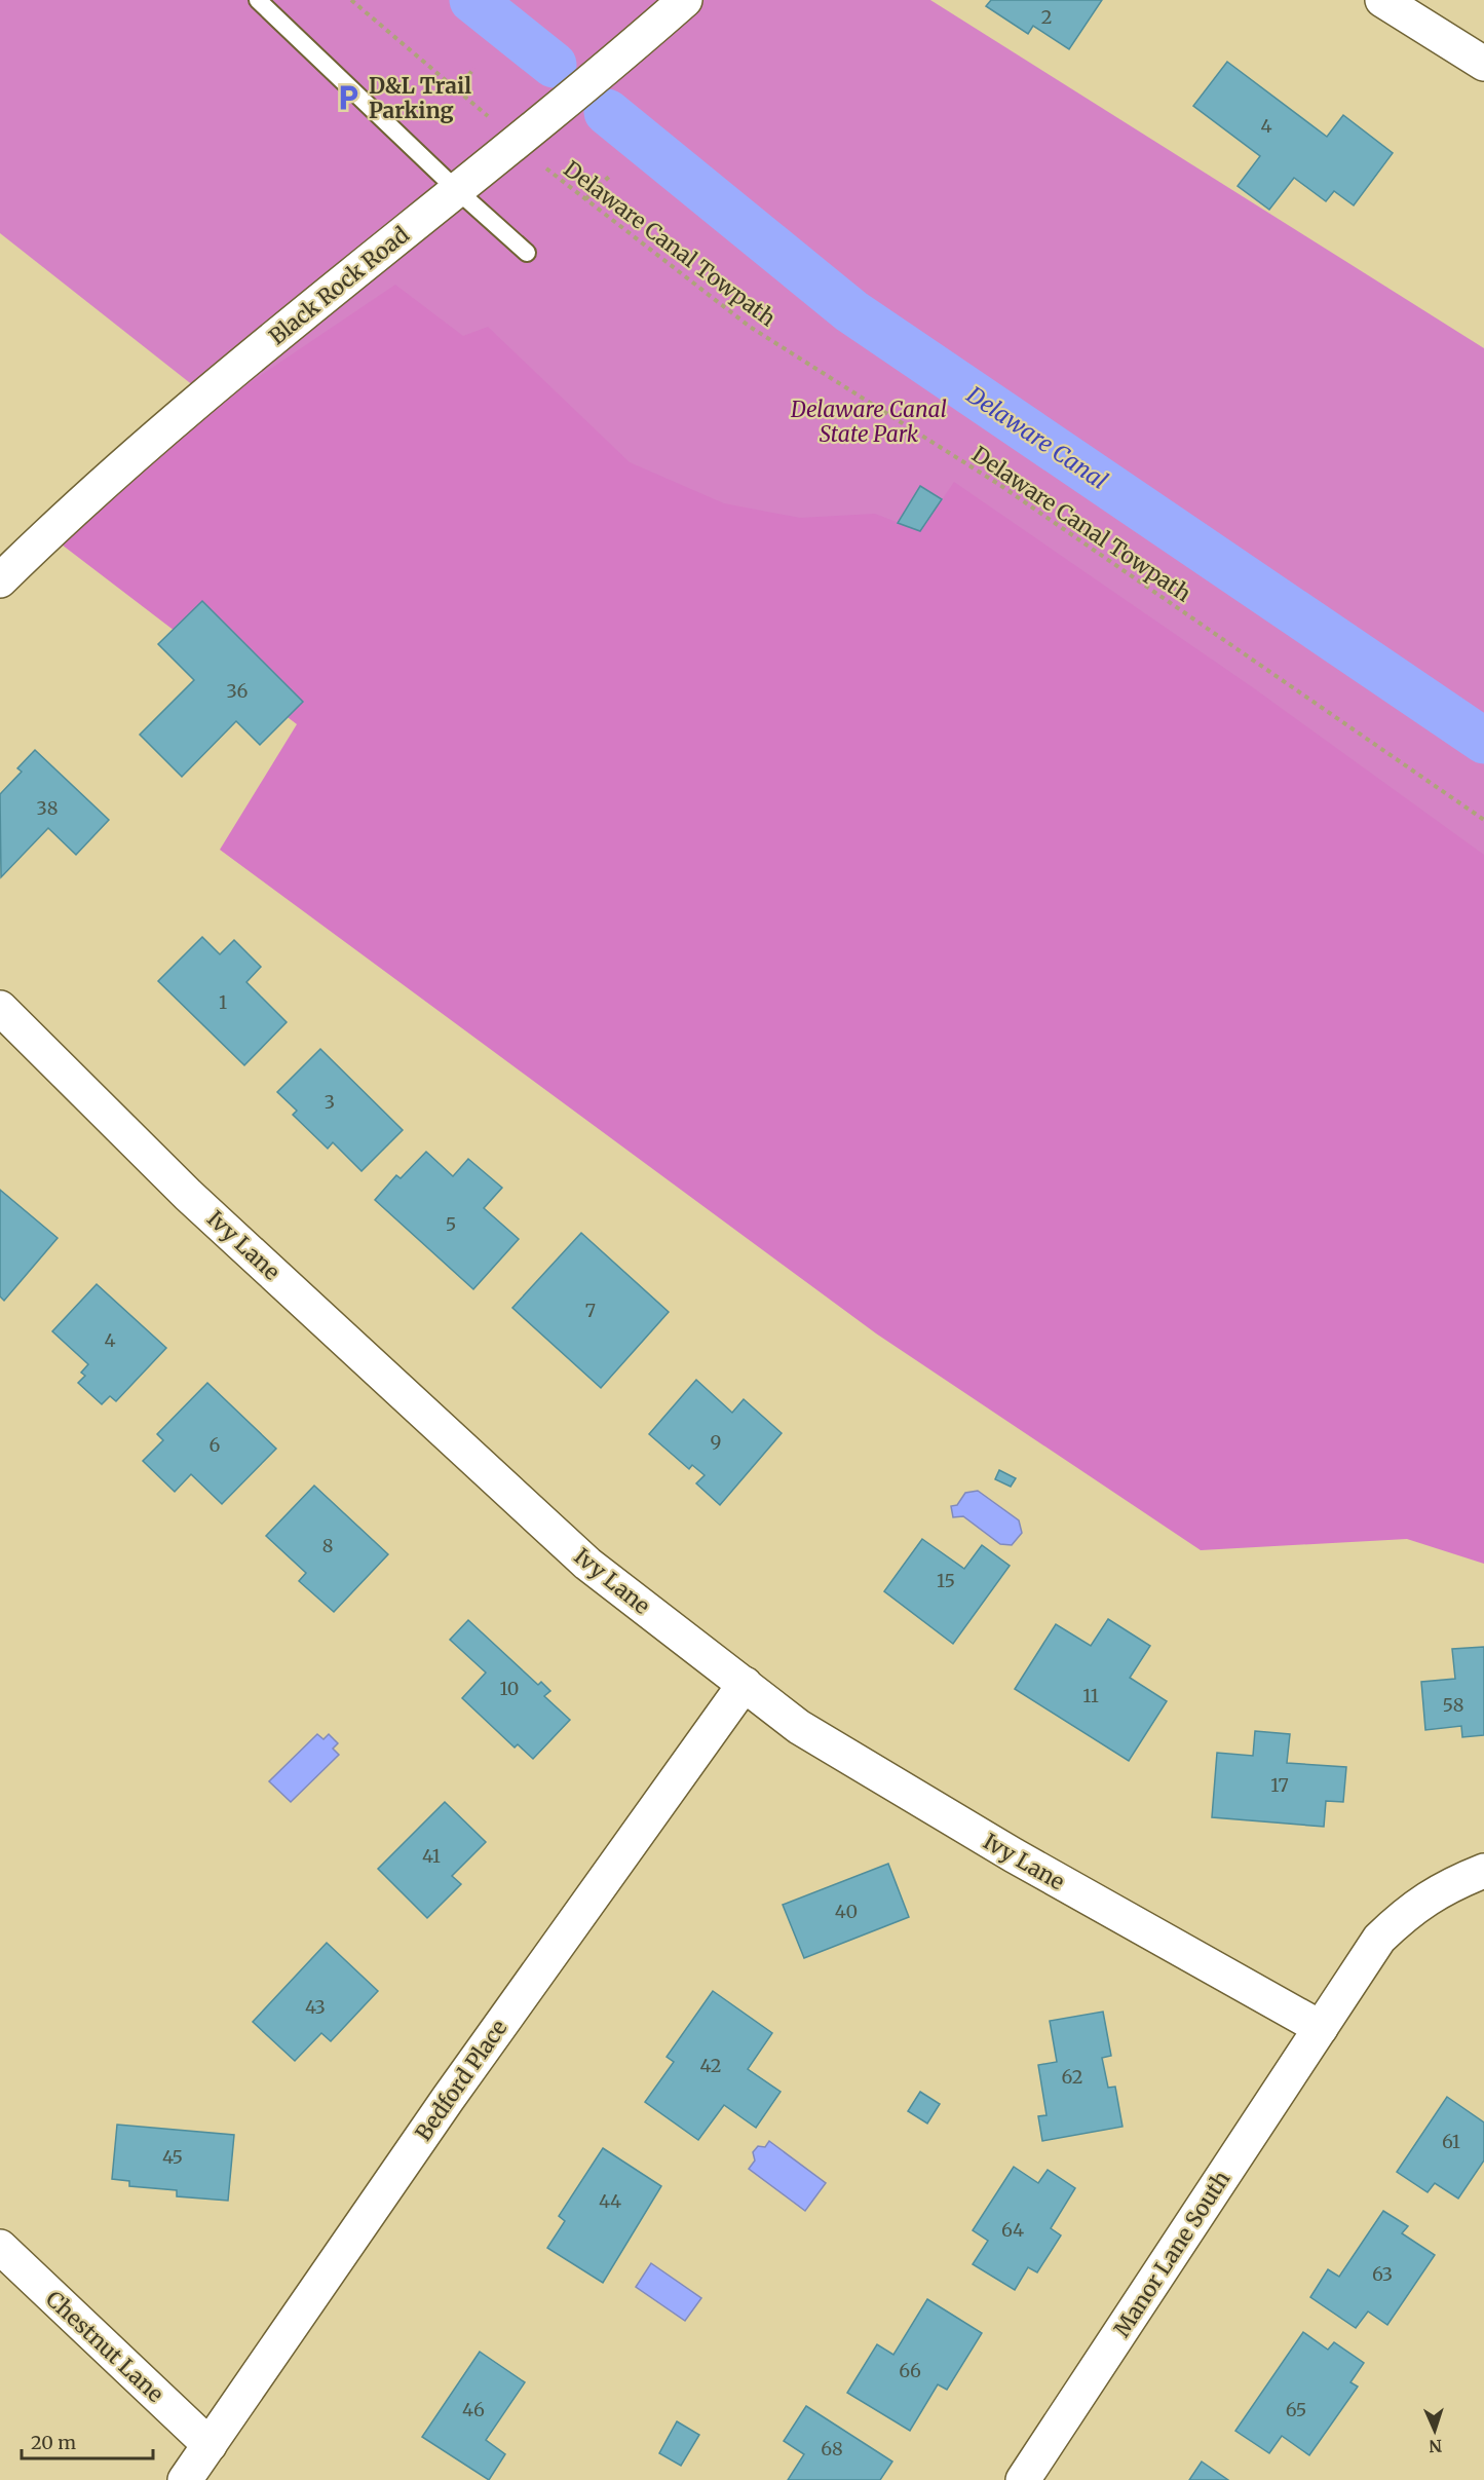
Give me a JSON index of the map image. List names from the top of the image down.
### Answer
{
  "streets": {
    "street": [
      "Black Rock Road",
      "Ivy Lane",
      "Bedford Place",
      "Manor Lane South",
      "Chestnut Lane"
    ],
    "path": ["Delaware Canal Towpath"]
  },
  "crossings": [
    ["Ivy Lane", "Bedford Place"],
    ["Ivy Lane", "Manor Lane South"],
    ["Bedford Place", "Chestnut Lane"]
  ],
  "water": ["Delaware Canal"],
  "parks": ["Delaware Canal State Park"],
  "places": {
    "parking": ["D&L Trail Parking"]
  },
  "house_numbers": [
    "2",
    "4",
    "36",
    "38",
    "1",
    "3",
    "5",
    "7",
    "4",
    "9",
    "6",
    "8",
    "15",
    "10",
    "11",
    "58",
    "17",
    "41",
    "40",
    "43",
    "42",
    "62",
    "61",
    "45",
    "44",
    "64",
    "63",
    "66",
    "46",
    "65",
    "68"
  ],
  "scale_bar": "20 m",
  "north": "bottom"
}
